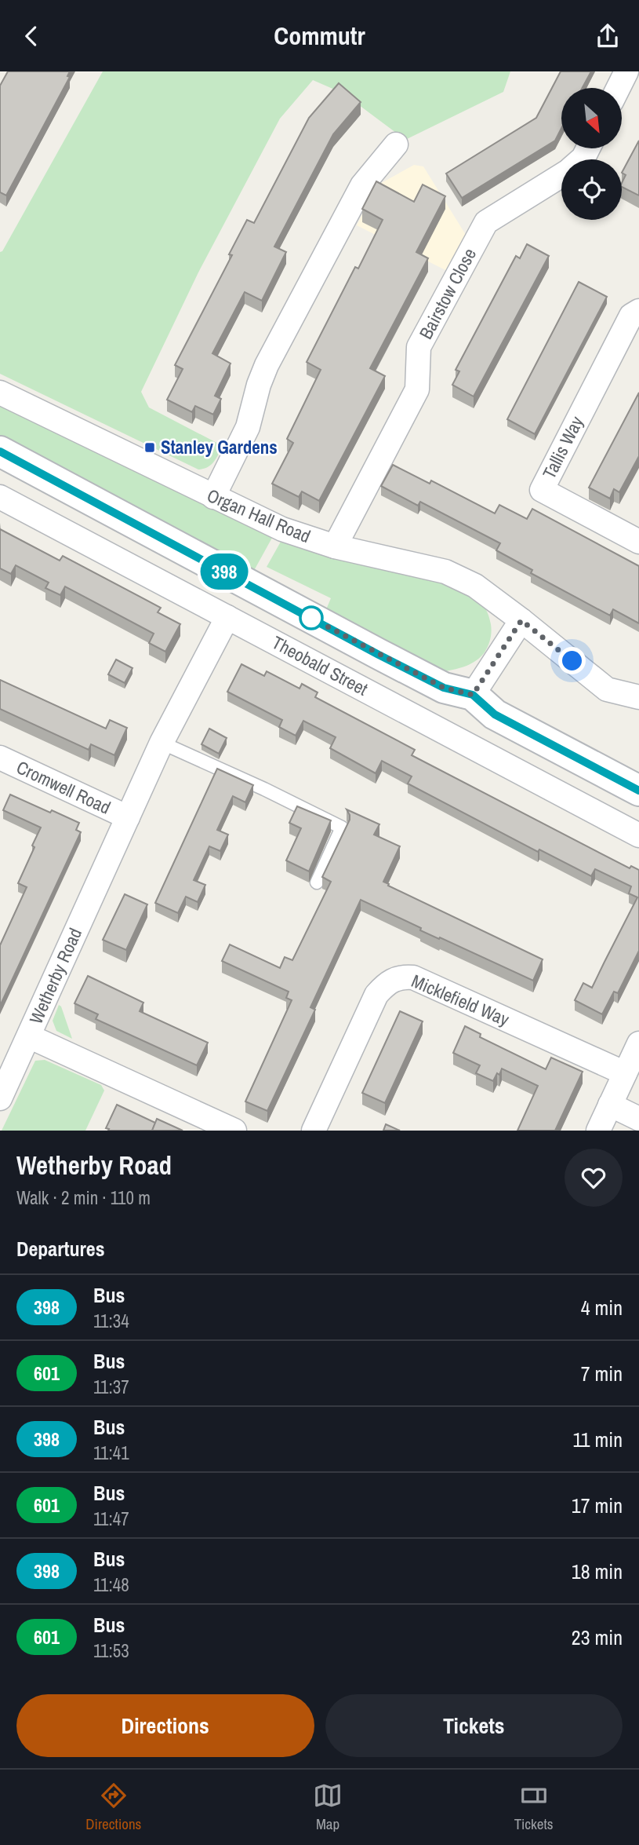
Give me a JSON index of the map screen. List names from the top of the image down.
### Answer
{
  "streets": {
    "street": [
      "Bairstow Close",
      "Tallis Way",
      "Organ Hall Road",
      "Theobald Street",
      "Cromwell Road",
      "Wetherby Road",
      "Micklefield Way"
    ]
  },
  "crossings": [
    ["Bairstow Close", "Organ Hall Road"],
    ["Theobald Street", "Wetherby Road"],
    ["Cromwell Road", "Wetherby Road"]
  ],
  "places": {
    "transit": ["Stanley Gardens"]
  },
  "lines": ["bus line 398"],
  "north": "bottom right",
  "page": {
    "header": "Commutr",
    "on_map": "398",
    "heading": [
      ["Wetherby Road", "Walk · 2 min · 110 m"],
      "Departures"
    ],
    "list": [
      {
        "mark": "398",
        "name": "Bus",
        "note": "11:34",
        "value": "4 min"
      },
      {
        "mark": "601",
        "name": "Bus",
        "note": "11:37",
        "value": "7 min"
      },
      {
        "mark": "398",
        "name": "Bus",
        "note": "11:41",
        "value": "11 min"
      },
      {
        "mark": "601",
        "name": "Bus",
        "note": "11:47",
        "value": "17 min"
      },
      {
        "mark": "398",
        "name": "Bus",
        "note": "11:48",
        "value": "18 min"
      },
      {
        "mark": "601",
        "name": "Bus",
        "note": "11:53",
        "value": "23 min"
      }
    ],
    "buttons": ["Directions", "Tickets"],
    "tabs": ["Directions", "Map", "Tickets"]
  }
}
